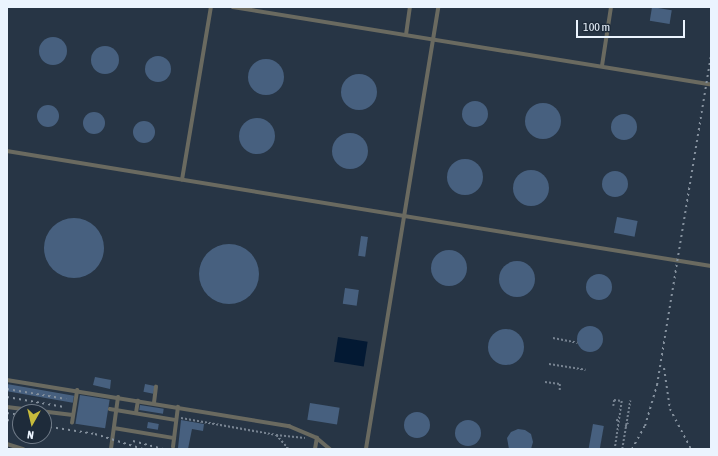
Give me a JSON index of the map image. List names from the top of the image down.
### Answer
{
  "scale_bar": "100 m",
  "north": "bottom"
}
